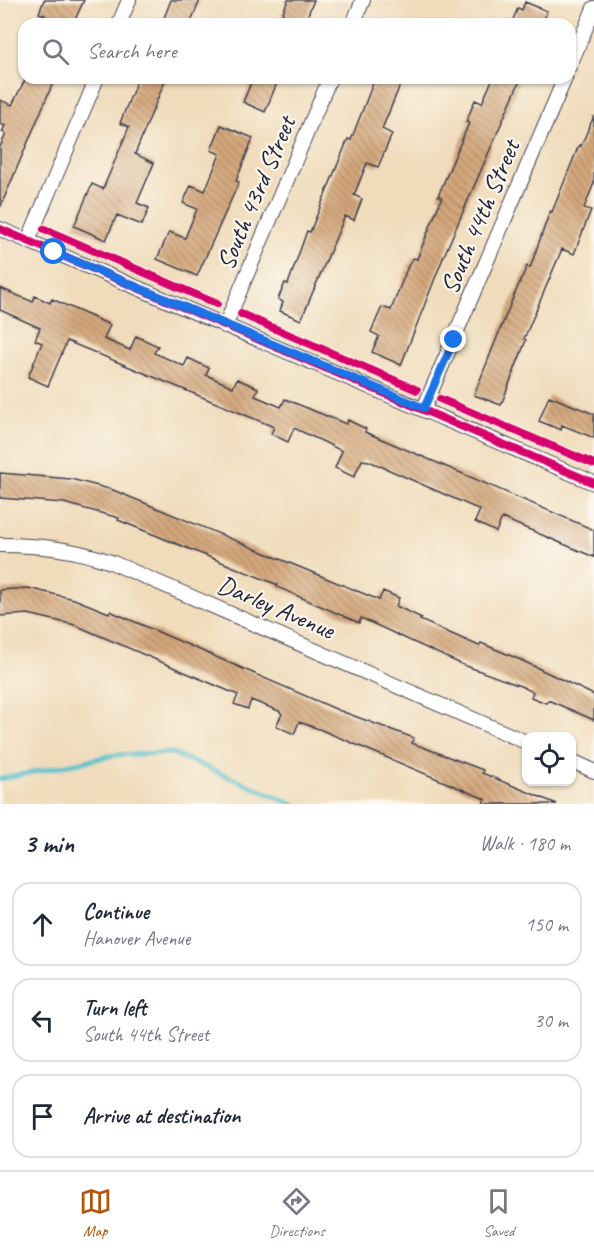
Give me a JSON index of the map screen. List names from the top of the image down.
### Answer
{
  "streets": {
    "street": ["South 43rd Street", "South 44th Street", "Darley Avenue"]
  },
  "page": {
    "search": "Search here",
    "heading": ["3 min", "Walk · 180 m"],
    "list": [
      ["Continue", "Hanover Avenue", "150 m"],
      ["Turn left", "South 44th Street", "30 m"],
      "Arrive at destination"
    ],
    "nav": ["Map", "Directions", "Saved"]
  }
}
